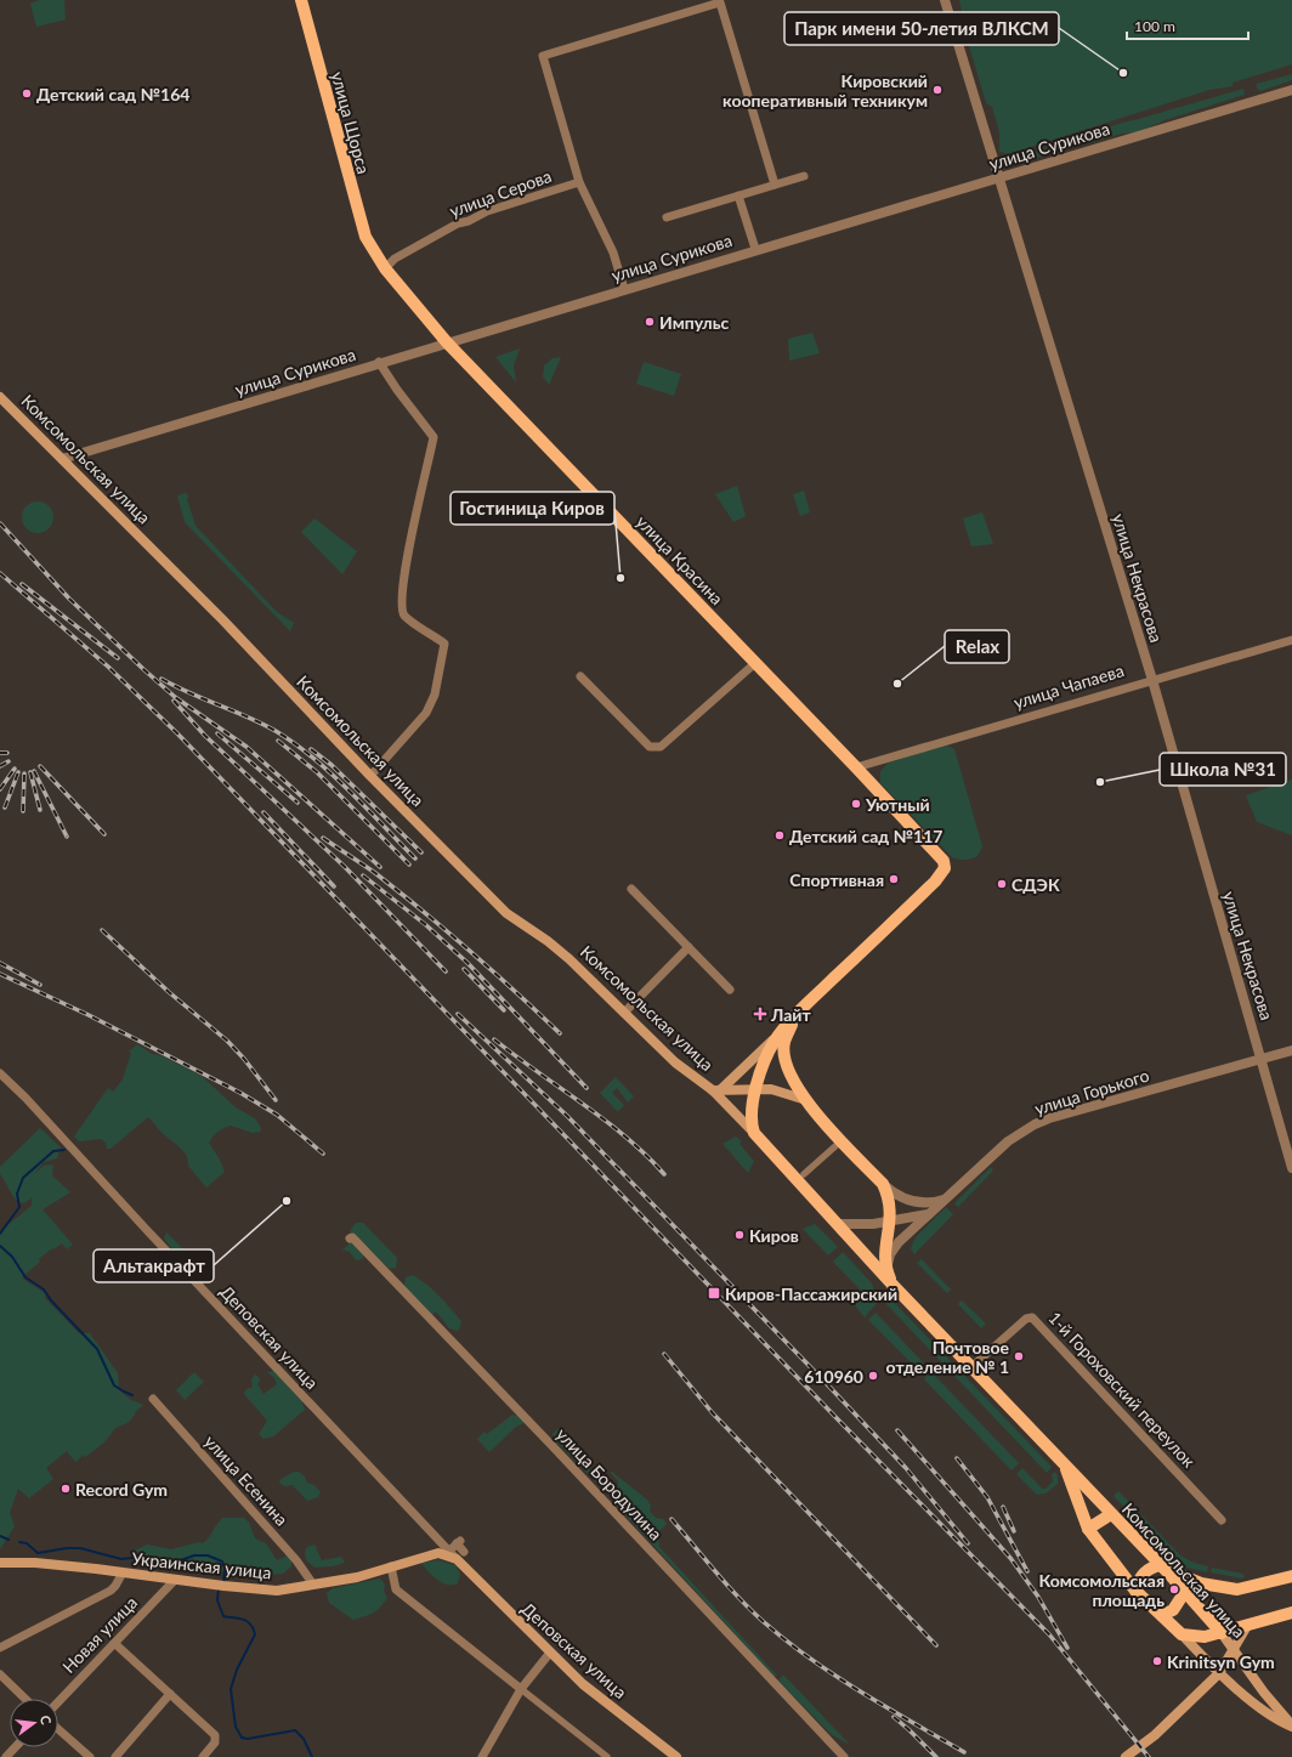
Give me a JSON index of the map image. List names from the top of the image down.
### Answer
{
  "streets": {
    "main road": [
      "улица Щорса",
      "Комсомольская улица",
      "улица Красина",
      "Деповская улица",
      "Украинская улица"
    ],
    "street": [
      "улица Сурикова",
      "улица Серова",
      "улица Некрасова",
      "улица Чапаева",
      "улица Горького",
      "1-й Гороховский переулок",
      "улица Есенина",
      "улица Бородулина",
      "Новая улица"
    ]
  },
  "crossings": [
    ["улица Щорса", "улица Красина"],
    ["улица Сурикова", "Комсомольская улица"],
    ["улица Сурикова", "улица Красина"],
    ["улица Сурикова", "улица Некрасова"],
    ["улица Серова", "улица Красина"],
    ["Комсомольская улица", "улица Красина"],
    ["Комсомольская улица", "улица Горького"],
    ["Комсомольская улица", "1-й Гороховский переулок"],
    ["улица Красина", "улица Чапаева"],
    ["улица Некрасова", "улица Чапаева"],
    ["улица Некрасова", "улица Горького"],
    ["Деповская улица", "Украинская улица"],
    ["улица Есенина", "Украинская улица"],
    ["Украинская улица", "Новая улица"]
  ],
  "places": {
    "other": [
      "Парк имени 50-летия ВЛКСМ",
      "Кировский кооперативный техникум",
      "Детский сад №164",
      "Импульс",
      "Гостиница Киров",
      "Relax",
      "Школа №31",
      "Уютный",
      "Детский сад №117",
      "Спортивная",
      "СДЭК",
      "Альтакрафт",
      "Киров",
      "Почтовое отделение № 1",
      "610960",
      "Record Gym",
      "Комсомольская площадь",
      "Krinitsyn Gym"
    ],
    "health": ["Лайт"],
    "transit": ["Киров-Пассажирский"]
  },
  "scale_bar": "100 m",
  "north": "right"
}
